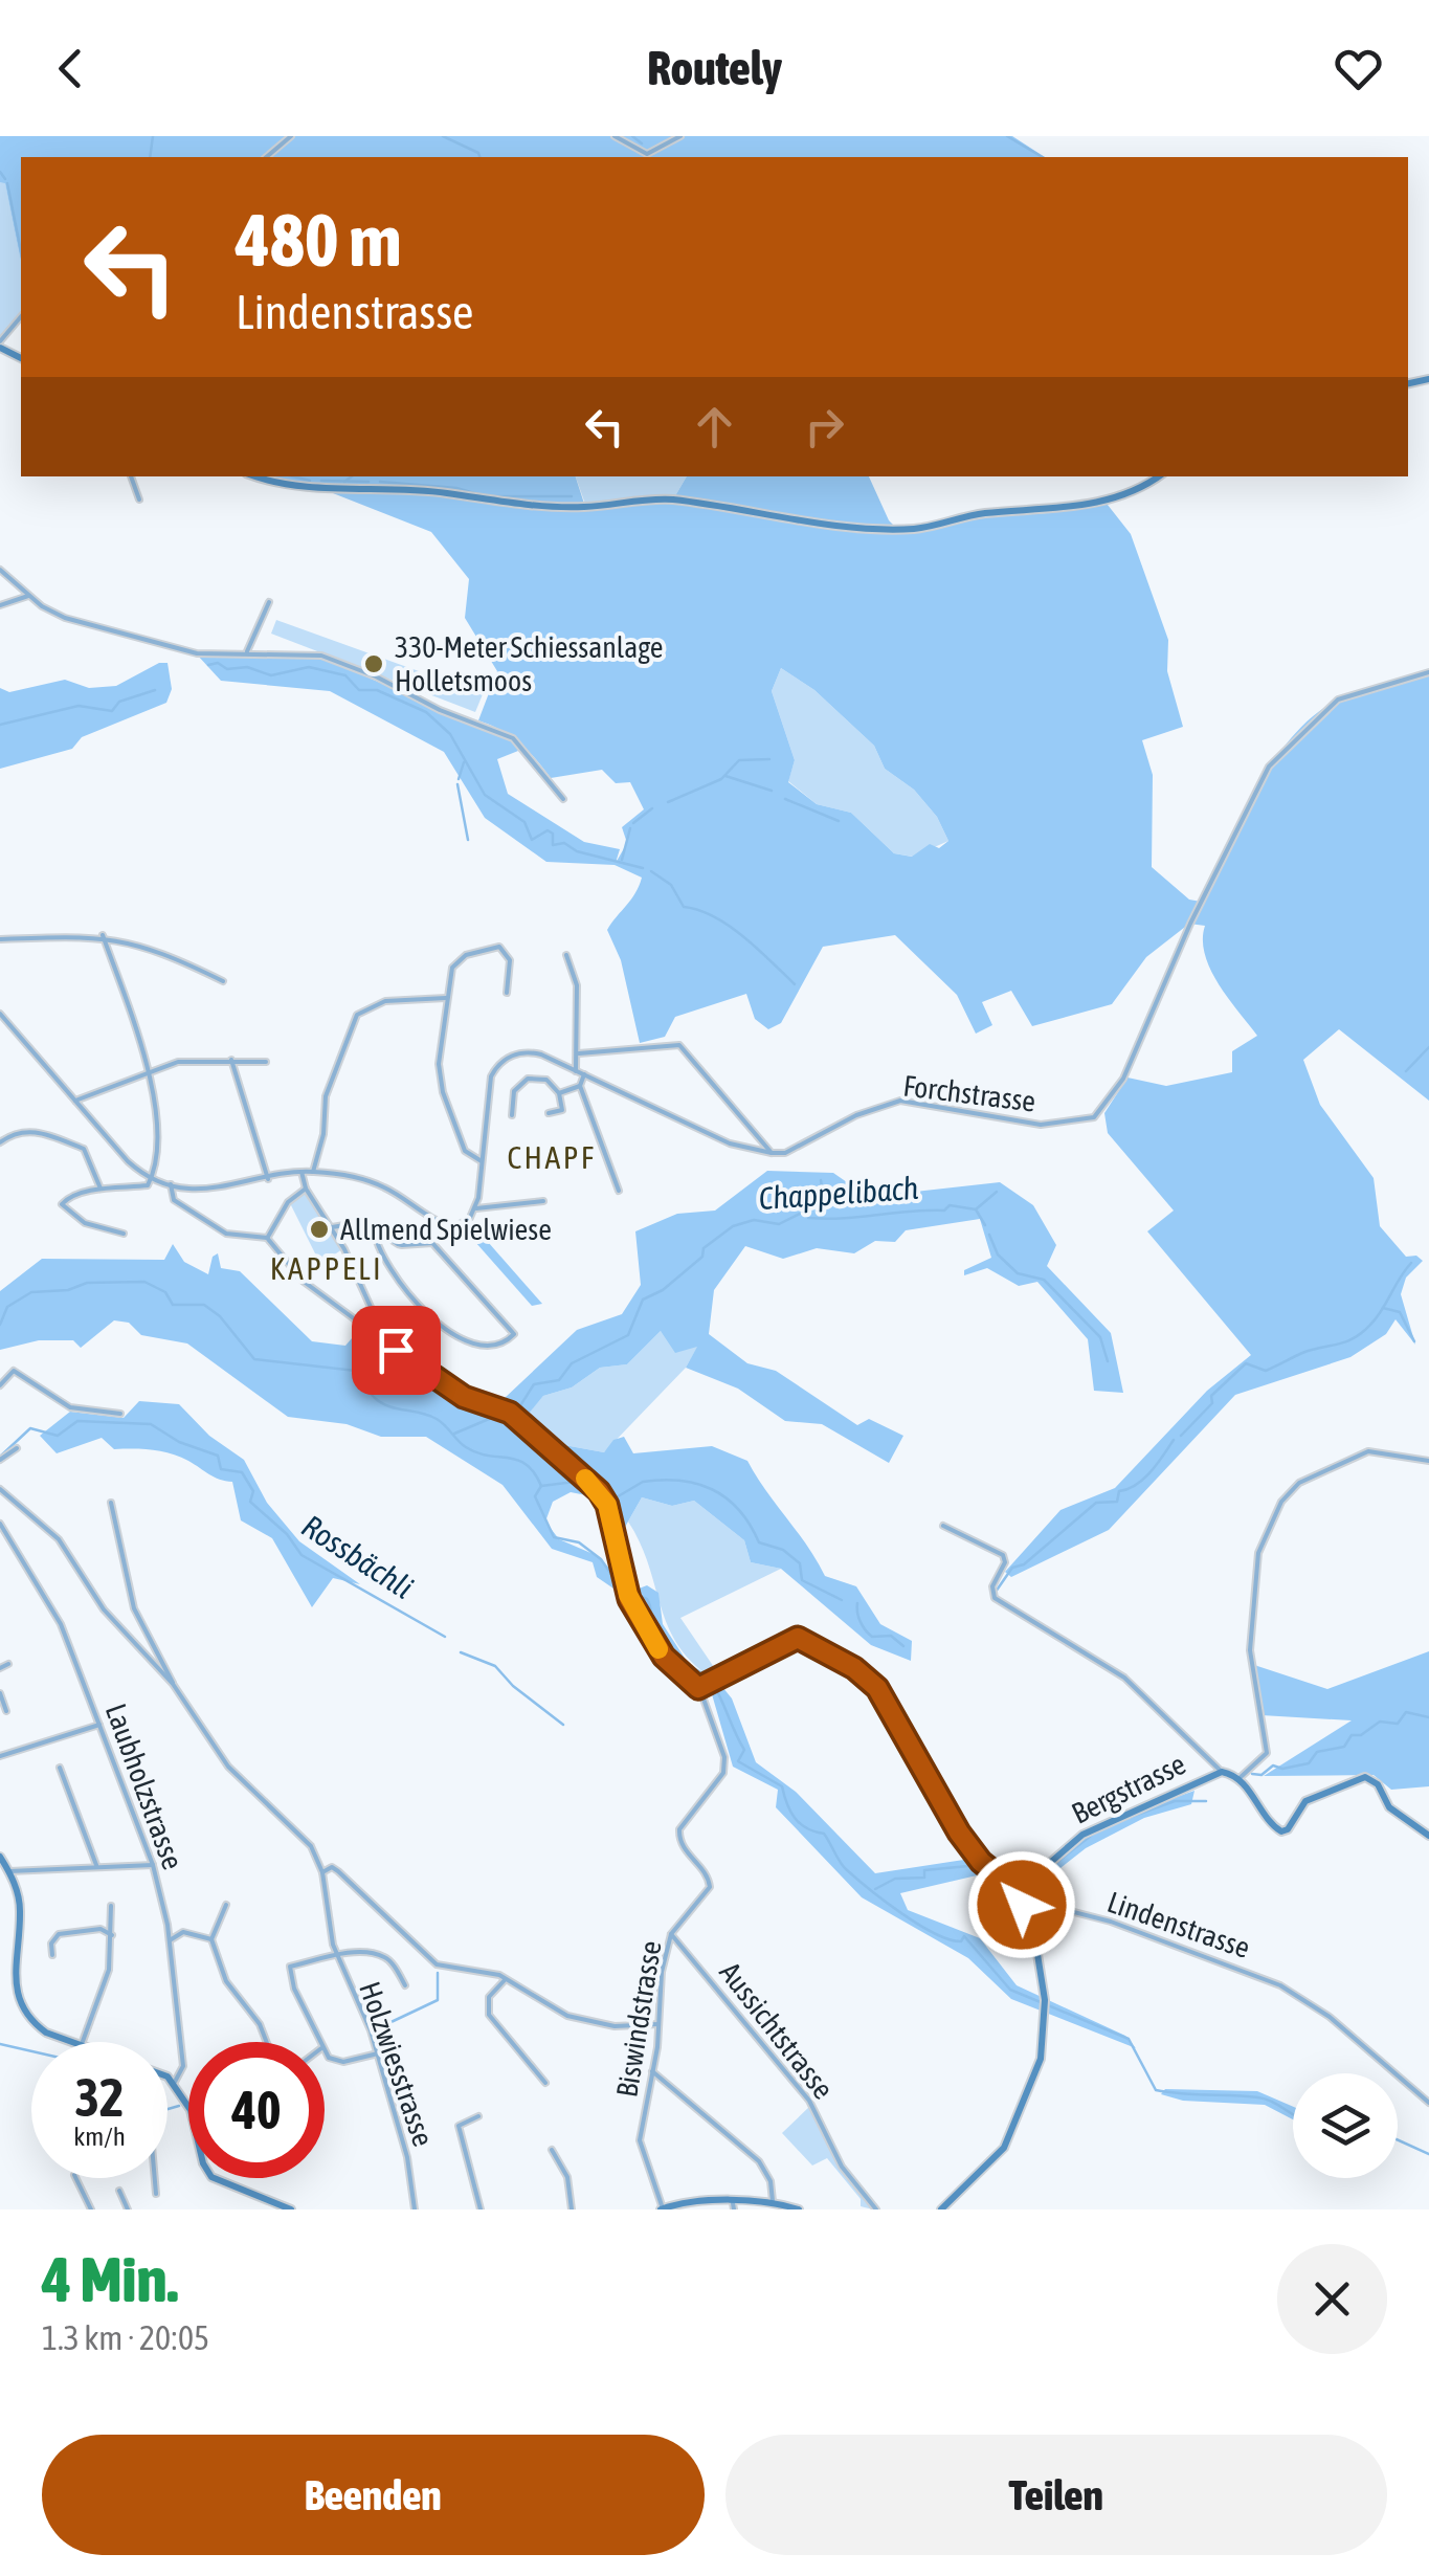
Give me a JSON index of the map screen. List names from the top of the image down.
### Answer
{
  "streets": {
    "street": [
      "Forchstrasse",
      "Laubholzstrasse",
      "Bergstrasse",
      "Lindenstrasse",
      "Biswindstrasse",
      "Aussichtstrasse",
      "Holzwiesstrasse"
    ]
  },
  "crossings": [
    ["Lindenstrasse", "Biswindstrasse"],
    ["Biswindstrasse", "Aussichtstrasse"]
  ],
  "districts": ["CHAPF", "KAPPELI"],
  "water": ["Chappelibach", "Rossbächli"],
  "places": ["330-Meter Schiessanlage Holletsmoos", "Allmend Spielwiese"],
  "page": {
    "header": "Routely",
    "turn": ["480 m", "Lindenstrasse"],
    "speed": "32 km/h",
    "limit": "40",
    "heading": ["4 Min.", "1.3 km · 20:05"],
    "buttons": ["Beenden", "Teilen"]
  }
}
